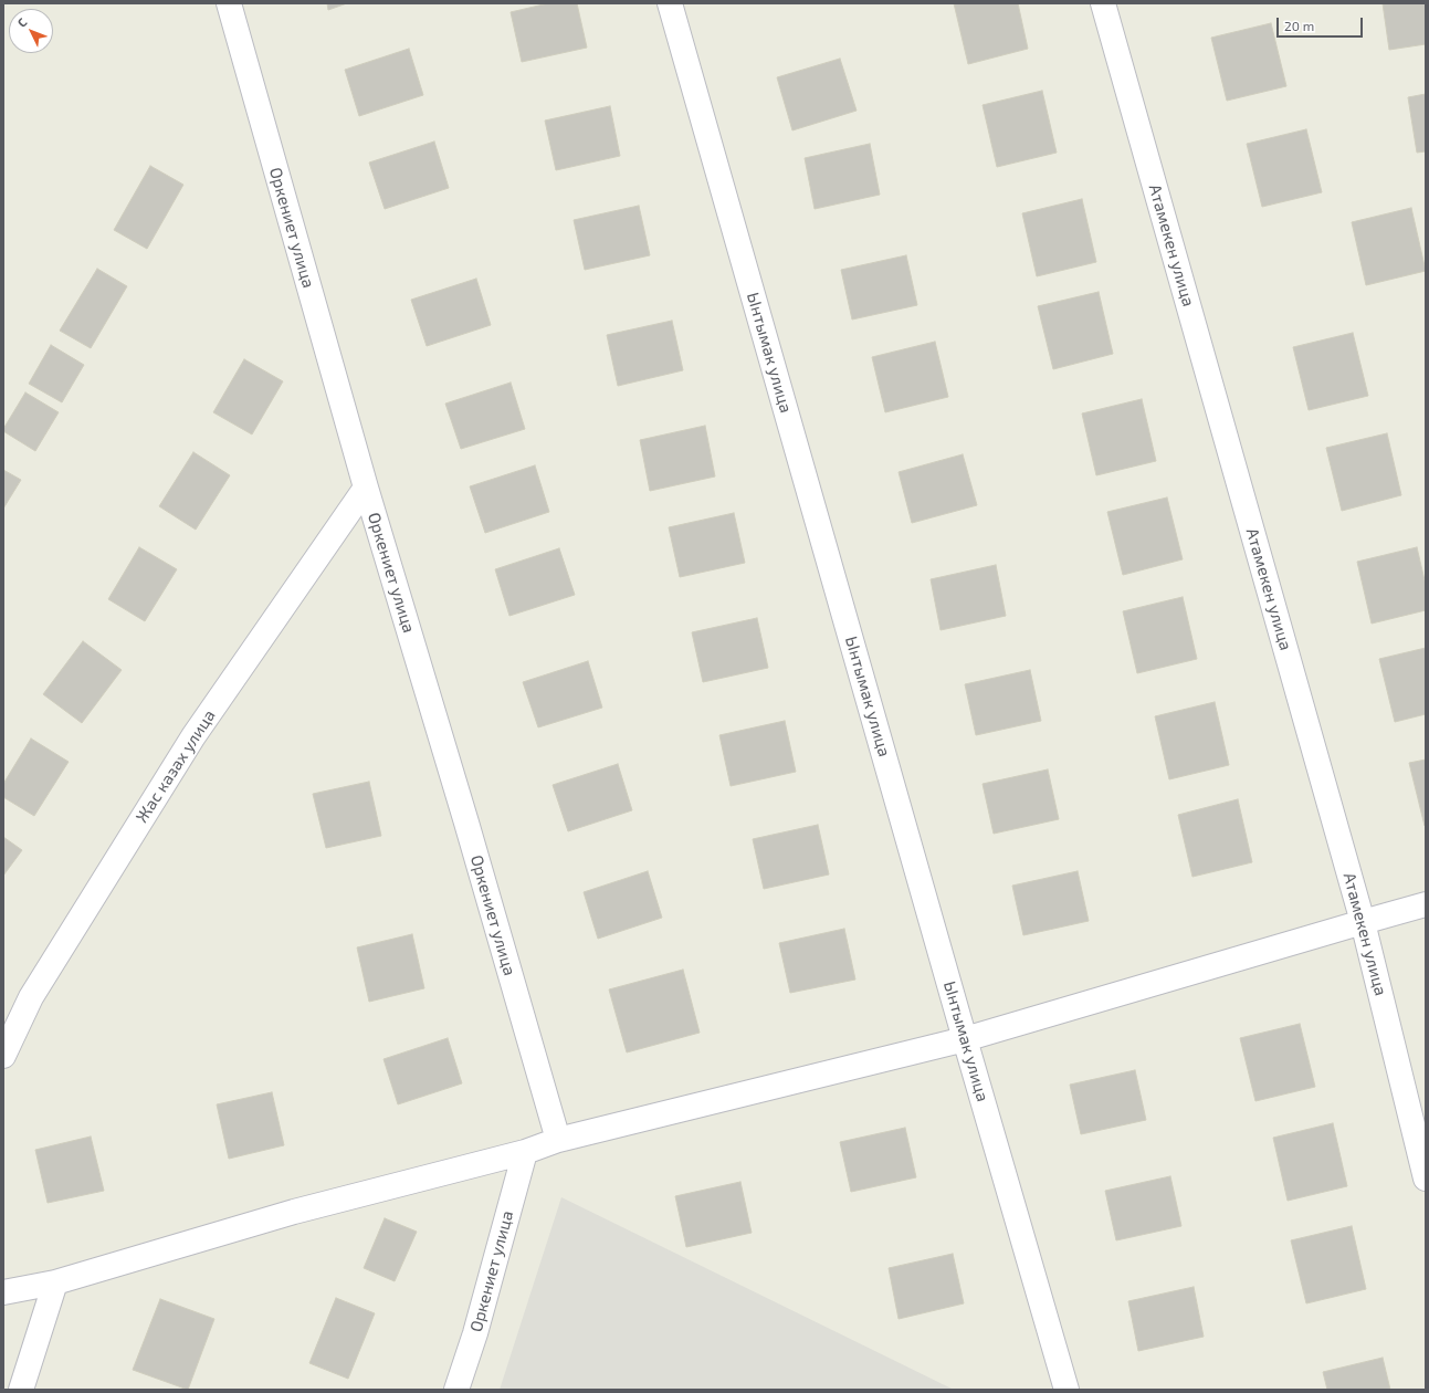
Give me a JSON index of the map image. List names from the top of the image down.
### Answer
{
  "streets": {
    "street": [
      "Оркениет улица",
      "Атамекен улица",
      "Ынтымак улица",
      "Жас казах улица"
    ]
  },
  "crossings": [
    ["Оркениет улица", "Жас казах улица"]
  ],
  "scale_bar": "20 m",
  "north": "top left"
}
